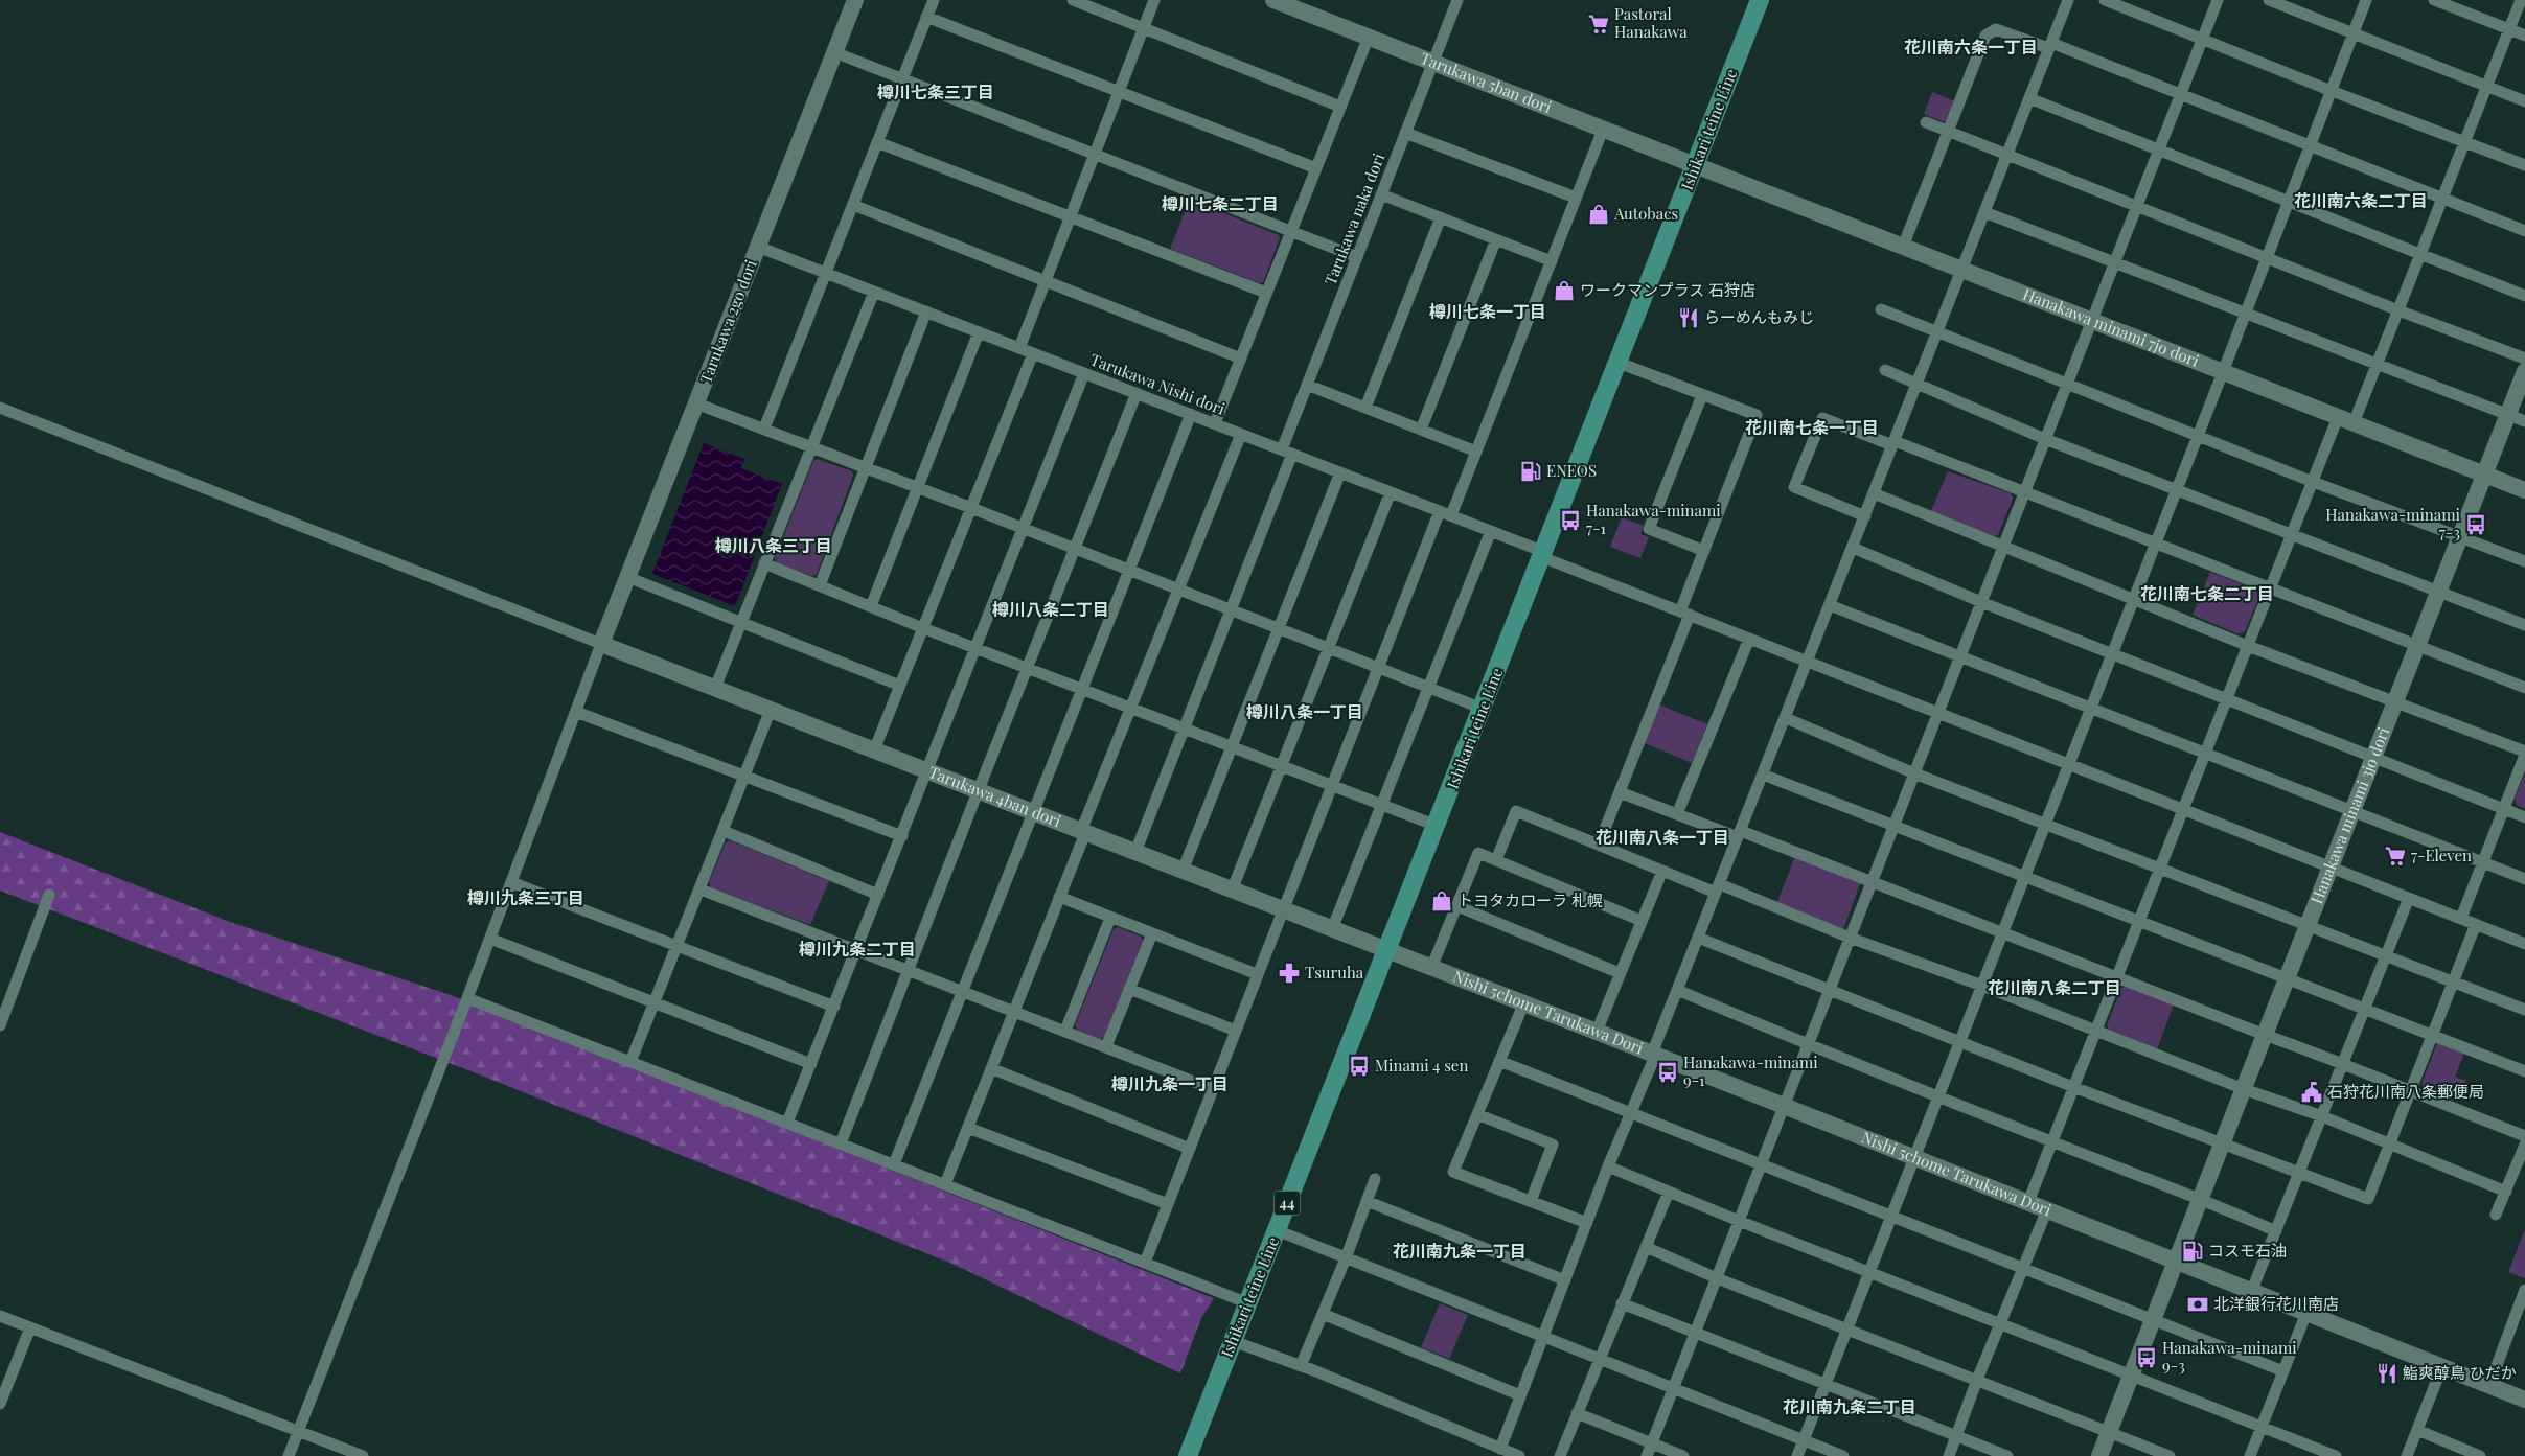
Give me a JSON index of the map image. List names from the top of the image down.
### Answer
{
  "streets": {
    "main road": ["Ishikari teine Line", "44"],
    "street": [
      "Tarukawa 5ban dori",
      "Tarukawa naka dori",
      "Tarukawa 2go dori",
      "Hanakawa minami 7jo dori",
      "Tarukawa Nishi dori",
      "Tarukawa 4ban dori",
      "Hanakawa minami 3jo dori",
      "Nishi 5chome Tarukawa Dōri"
    ]
  },
  "crossings": [
    ["Tarukawa 5ban dori", "Ishikari teine Line"],
    ["Tarukawa 5ban dori", "Tarukawa naka dori"],
    ["Tarukawa 5ban dori", "Hanakawa minami 7jo dori"],
    ["Ishikari teine Line", "Hanakawa minami 7jo dori"],
    ["Ishikari teine Line", "Tarukawa Nishi dori"],
    ["Ishikari teine Line", "Tarukawa 4ban dori"],
    ["Ishikari teine Line", "Nishi 5chome Tarukawa Dōri"],
    ["Tarukawa naka dori", "Tarukawa Nishi dori"],
    ["Tarukawa naka dori", "Tarukawa 4ban dori"],
    ["Tarukawa 2go dori", "Tarukawa Nishi dori"],
    ["Tarukawa 2go dori", "Tarukawa 4ban dori"],
    ["Hanakawa minami 7jo dori", "Hanakawa minami 3jo dori"],
    ["Tarukawa Nishi dori", "Hanakawa minami 3jo dori"],
    ["Tarukawa 4ban dori", "Nishi 5chome Tarukawa Dōri"],
    ["Hanakawa minami 3jo dori", "Nishi 5chome Tarukawa Dōri"]
  ],
  "districts": [
    "花川南六条一丁目",
    "樽川七条三丁目",
    "花川南六条二丁目",
    "樽川七条二丁目",
    "樽川七条一丁目",
    "花川南七条一丁目",
    "樽川八条三丁目",
    "花川南七条二丁目",
    "樽川八条二丁目",
    "樽川八条一丁目",
    "花川南八条一丁目",
    "樽川九条三丁目",
    "樽川九条二丁目",
    "花川南八条二丁目",
    "樽川九条一丁目",
    "花川南九条一丁目",
    "花川南九条二丁目"
  ],
  "places": {
    "supermarket": ["Pastoral Hanakawa", "7-Eleven"],
    "shop": ["Autobacs", "ワークマンプラス 石狩店", "トヨタカローラ 札幌"],
    "restaurant": ["らーめんもみじ", "鮨爽醇鳥 ひだか"],
    "fuel station": ["ENEOS", "コスモ石油"],
    "bus stop": [
      "Hanakawa-minami 7-1",
      "Hanakawa-minami 7-3",
      "Minami 4 sen",
      "Hanakawa-minami 9-1",
      "Hanakawa-minami 9-3"
    ],
    "pharmacy": ["Tsuruha"],
    "public building": ["石狩花川南八条郵便局"],
    "bank": ["北洋銀行花川南店"]
  }
}
